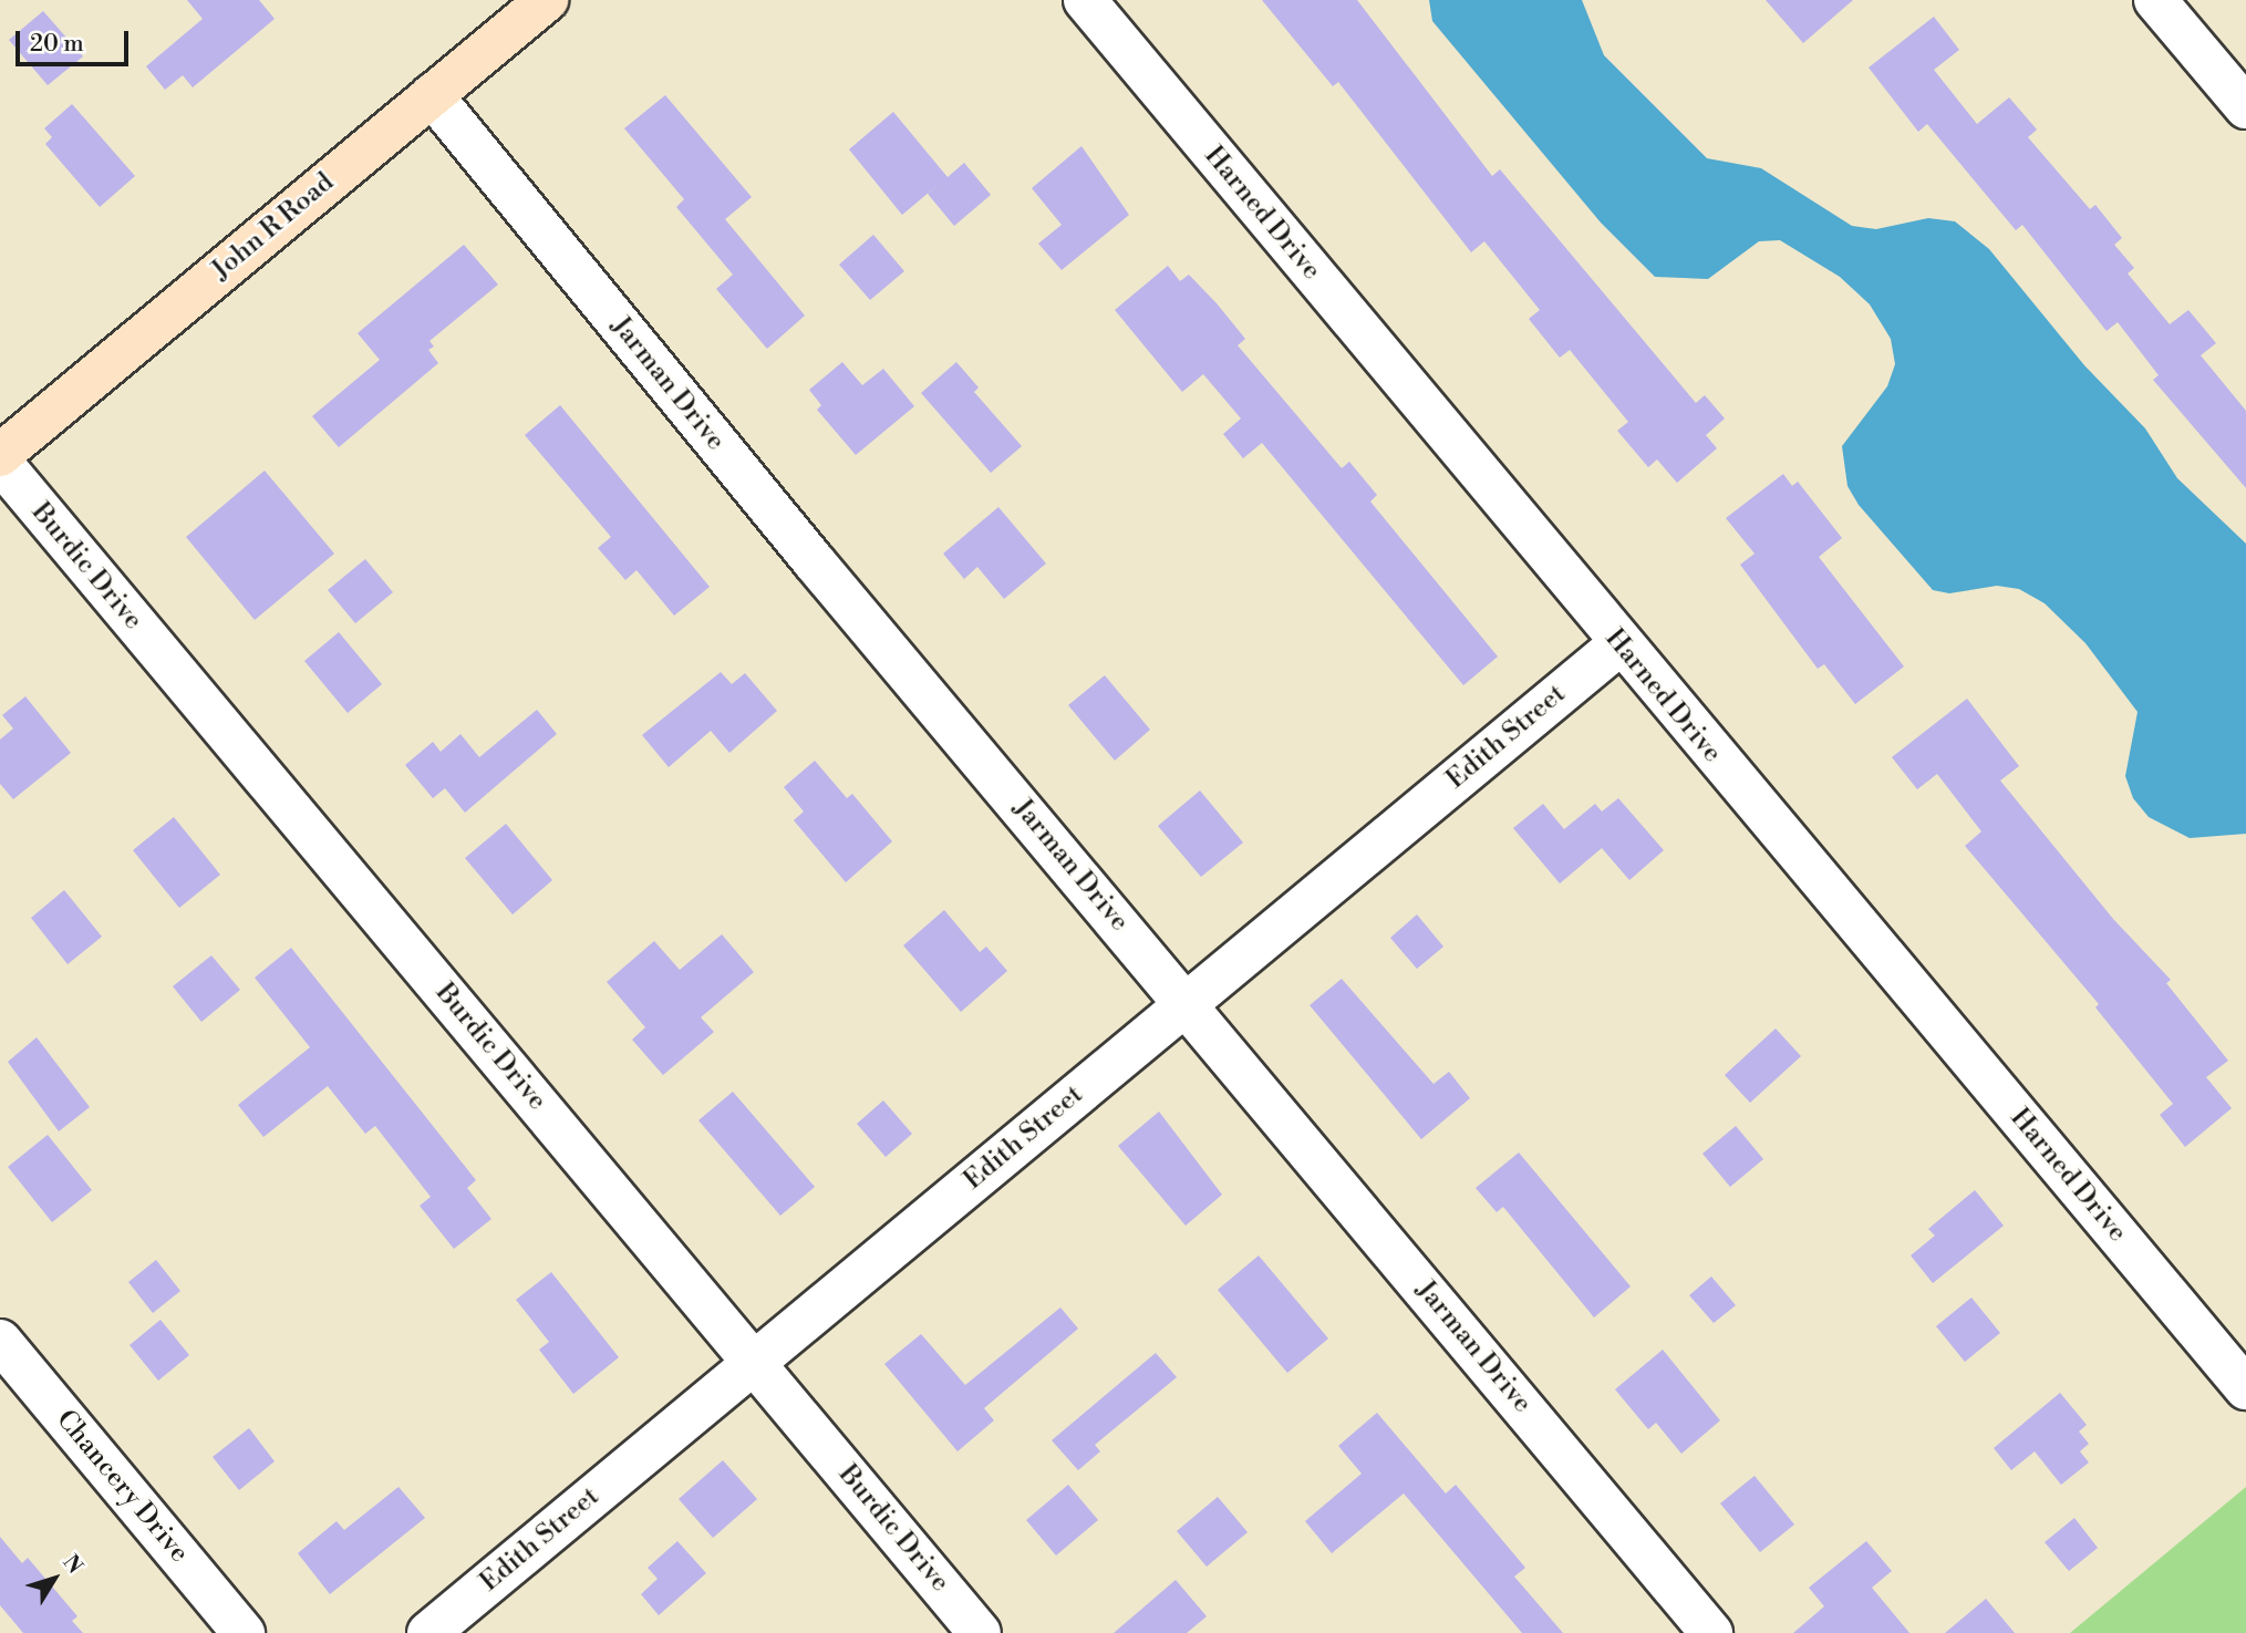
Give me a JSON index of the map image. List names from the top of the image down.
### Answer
{
  "streets": {
    "main road": ["John R Road"],
    "street": [
      "Harned Drive",
      "Jarman Drive",
      "Burdic Drive",
      "Edith Street",
      "Chancery Drive"
    ]
  },
  "crossings": [
    ["Harned Drive", "Edith Street"],
    ["John R Road", "Jarman Drive"],
    ["Jarman Drive", "Edith Street"],
    ["Burdic Drive", "Edith Street"]
  ],
  "scale_bar": "20 m",
  "north": "top right"
}
